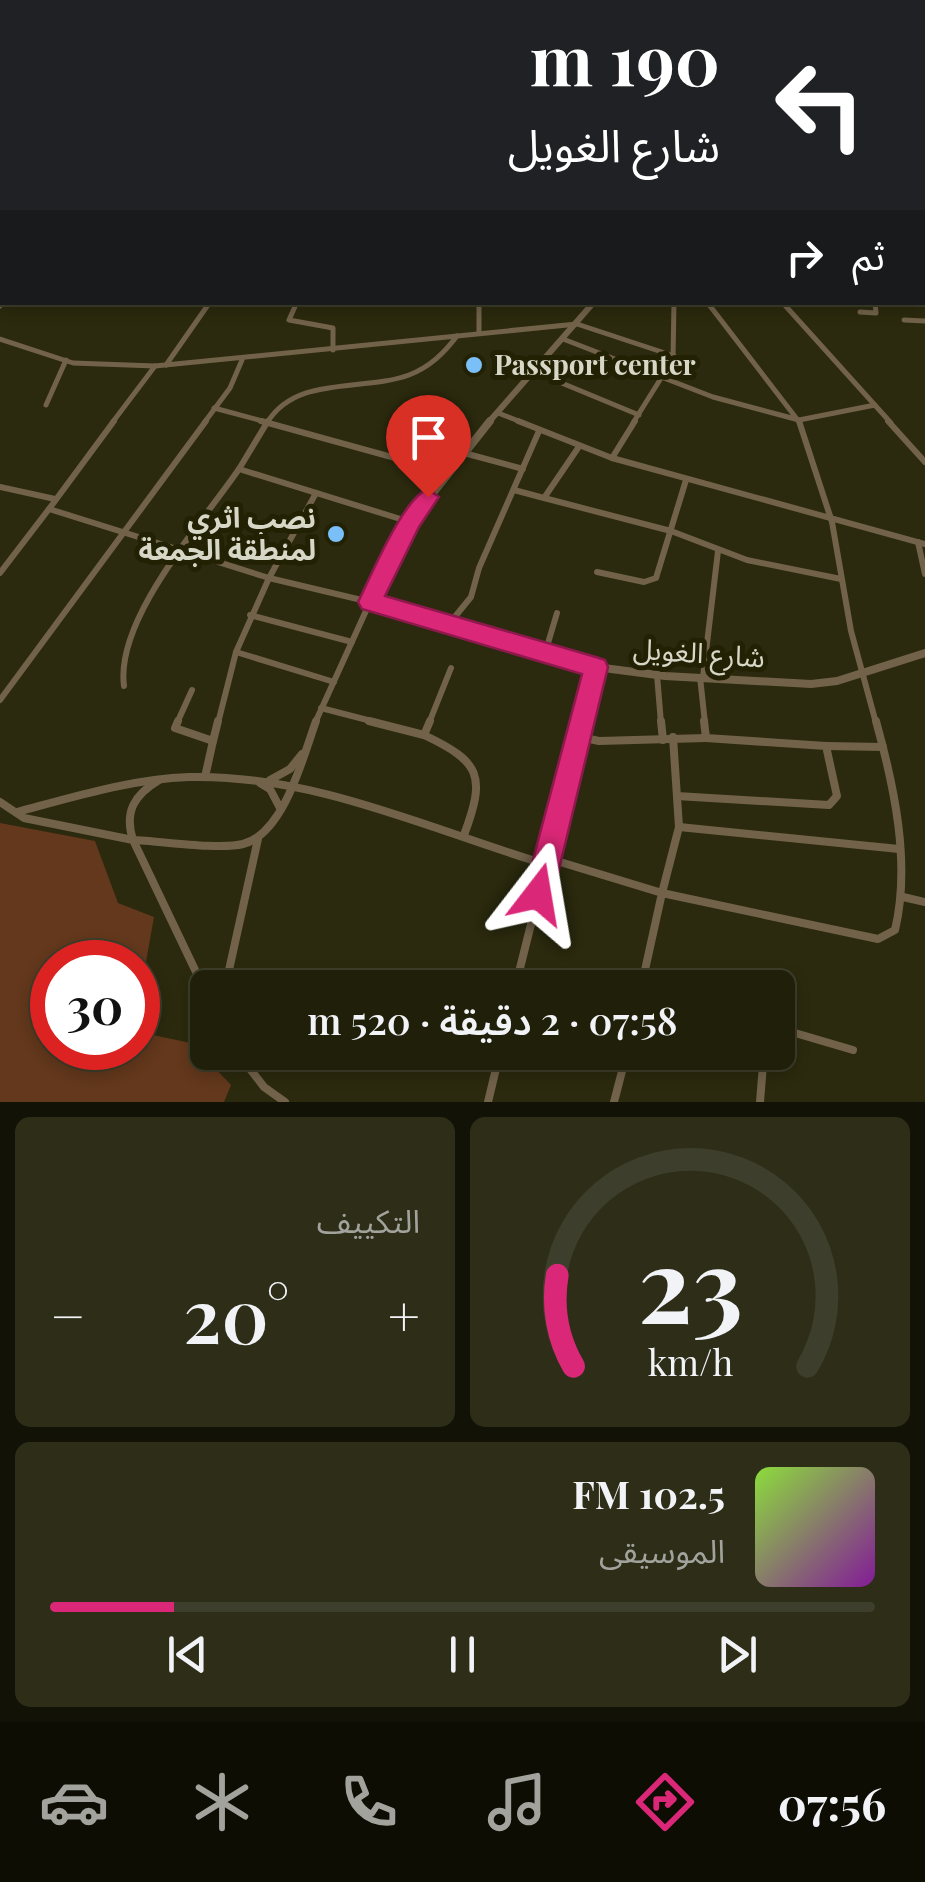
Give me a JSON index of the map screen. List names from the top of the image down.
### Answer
{
  "streets": {
    "street": ["شارع الغويل"]
  },
  "places": ["Passport center", "نصب اثري لمنطقة الجمعة"],
  "page": {
    "turn": ["190 m", "شارع الغويل"],
    "then": "ثم",
    "limit": "30",
    "trip": "07:58 · 2 دقيقة · 520 m",
    "tile": "التكييف",
    "heat": ["−", "20°", "+"],
    "song": ["102.5 FM", "الموسيقى"],
    "tabs": "07:56",
    "gauge": ["23", "km/h"]
  }
}
